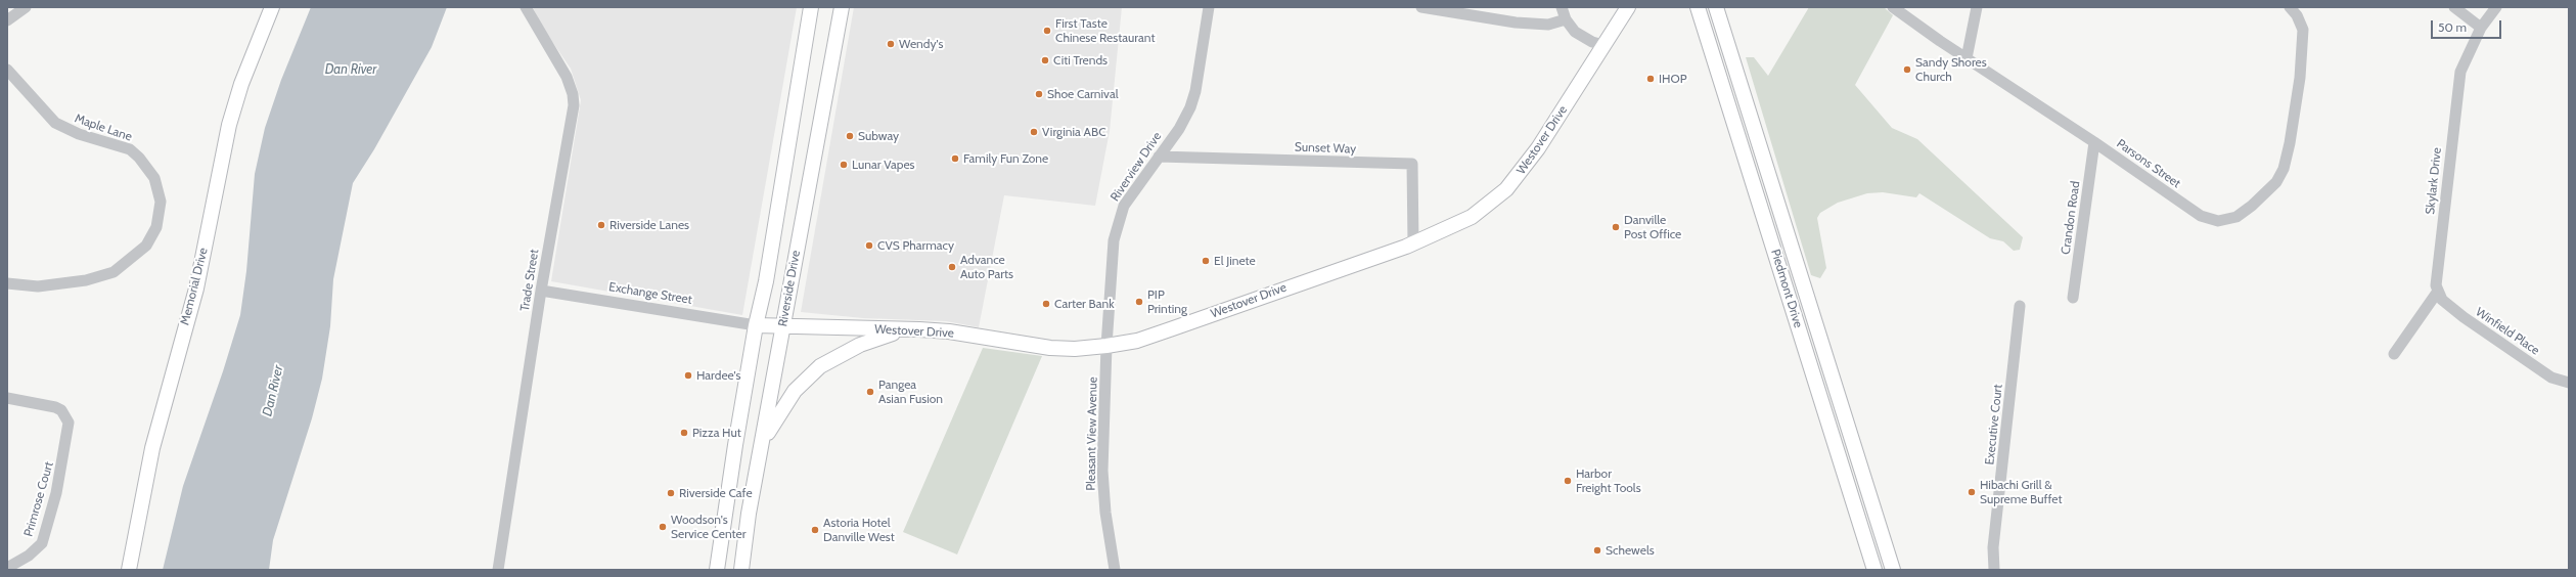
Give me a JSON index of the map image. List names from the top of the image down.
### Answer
{
  "streets": {
    "main road": [
      "Westover Drive",
      "Memorial Drive",
      "Riverside Drive",
      "Piedmont Drive"
    ],
    "street": [
      "Maple Lane",
      "Sunset Way",
      "Parsons Street",
      "Riverview Drive",
      "Skylark Drive",
      "Crandon Road",
      "Trade Street",
      "Exchange Street",
      "Winfield Place",
      "Executive Court",
      "Pleasant View Avenue",
      "Primrose Court"
    ]
  },
  "crossings": [
    ["Westover Drive", "Sunset Way"],
    ["Westover Drive", "Riverview Drive"],
    ["Westover Drive", "Riverside Drive"],
    ["Westover Drive", "Exchange Street"],
    ["Westover Drive", "Pleasant View Avenue"],
    ["Sunset Way", "Riverview Drive"],
    ["Parsons Street", "Crandon Road"],
    ["Riverview Drive", "Pleasant View Avenue"],
    ["Skylark Drive", "Winfield Place"],
    ["Trade Street", "Exchange Street"],
    ["Riverside Drive", "Exchange Street"]
  ],
  "water": ["Dan River"],
  "places": [
    "First Taste Chinese Restaurant",
    "Wendy's",
    "Citi Trends",
    "Sandy Shores Church",
    "IHOP",
    "Shoe Carnival",
    "Virginia ABC",
    "Subway",
    "Family Fun Zone",
    "Lunar Vapes",
    "Riverside Lanes",
    "Danville Post Office",
    "CVS Pharmacy",
    "El Jinete",
    "Advance Auto Parts",
    "PIP Printing",
    "Carter Bank",
    "Hardee's",
    "Pangea Asian Fusion",
    "Pizza Hut",
    "Harbor Freight Tools",
    "Hibachi Grill & Supreme Buffet",
    "Riverside Cafe",
    "Woodson's Service Center",
    "Astoria Hotel Danville West",
    "Schewels"
  ],
  "scale_bar": "50 m"
}
